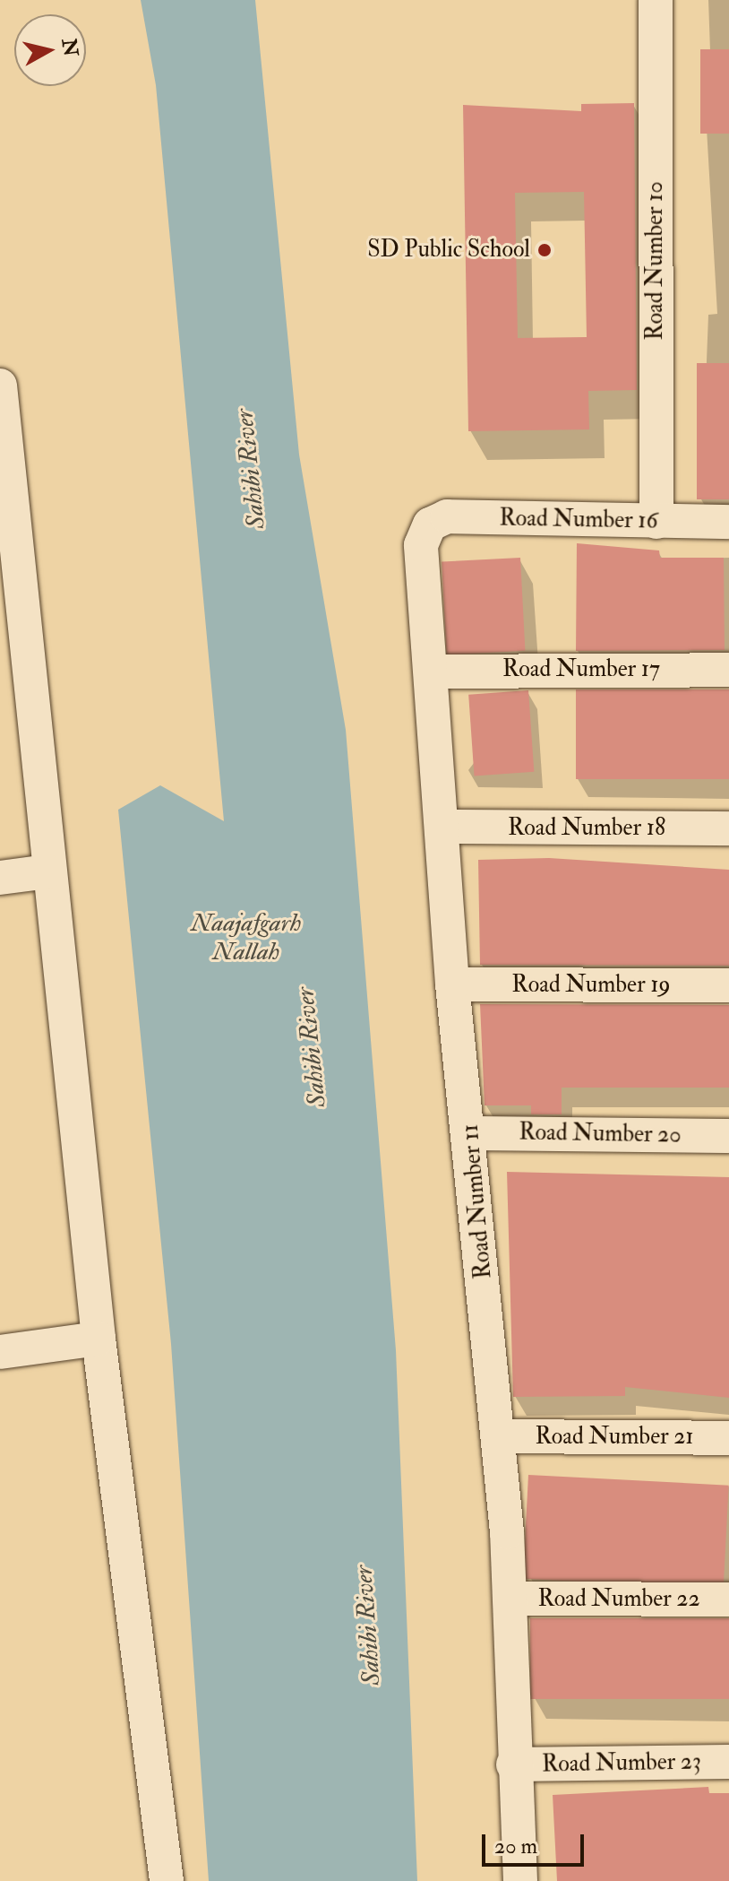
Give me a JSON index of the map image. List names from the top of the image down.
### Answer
{
  "streets": {
    "street": [
      "Road Number 10",
      "Road Number 16",
      "Road Number 17",
      "Road Number 18",
      "Road Number 19",
      "Road Number 20",
      "Road Number 11",
      "Road Number 21",
      "Road Number 22",
      "Road Number 23"
    ]
  },
  "crossings": [
    ["Road Number 10", "Road Number 16"],
    ["Road Number 16", "Road Number 11"],
    ["Road Number 17", "Road Number 11"],
    ["Road Number 18", "Road Number 11"],
    ["Road Number 19", "Road Number 11"],
    ["Road Number 20", "Road Number 11"],
    ["Road Number 11", "Road Number 21"],
    ["Road Number 11", "Road Number 22"],
    ["Road Number 11", "Road Number 23"]
  ],
  "water": ["Sahibi River", "Naajafgarh Nallah"],
  "places": ["SD Public School"],
  "scale_bar": "20 m",
  "north": "right"
}
